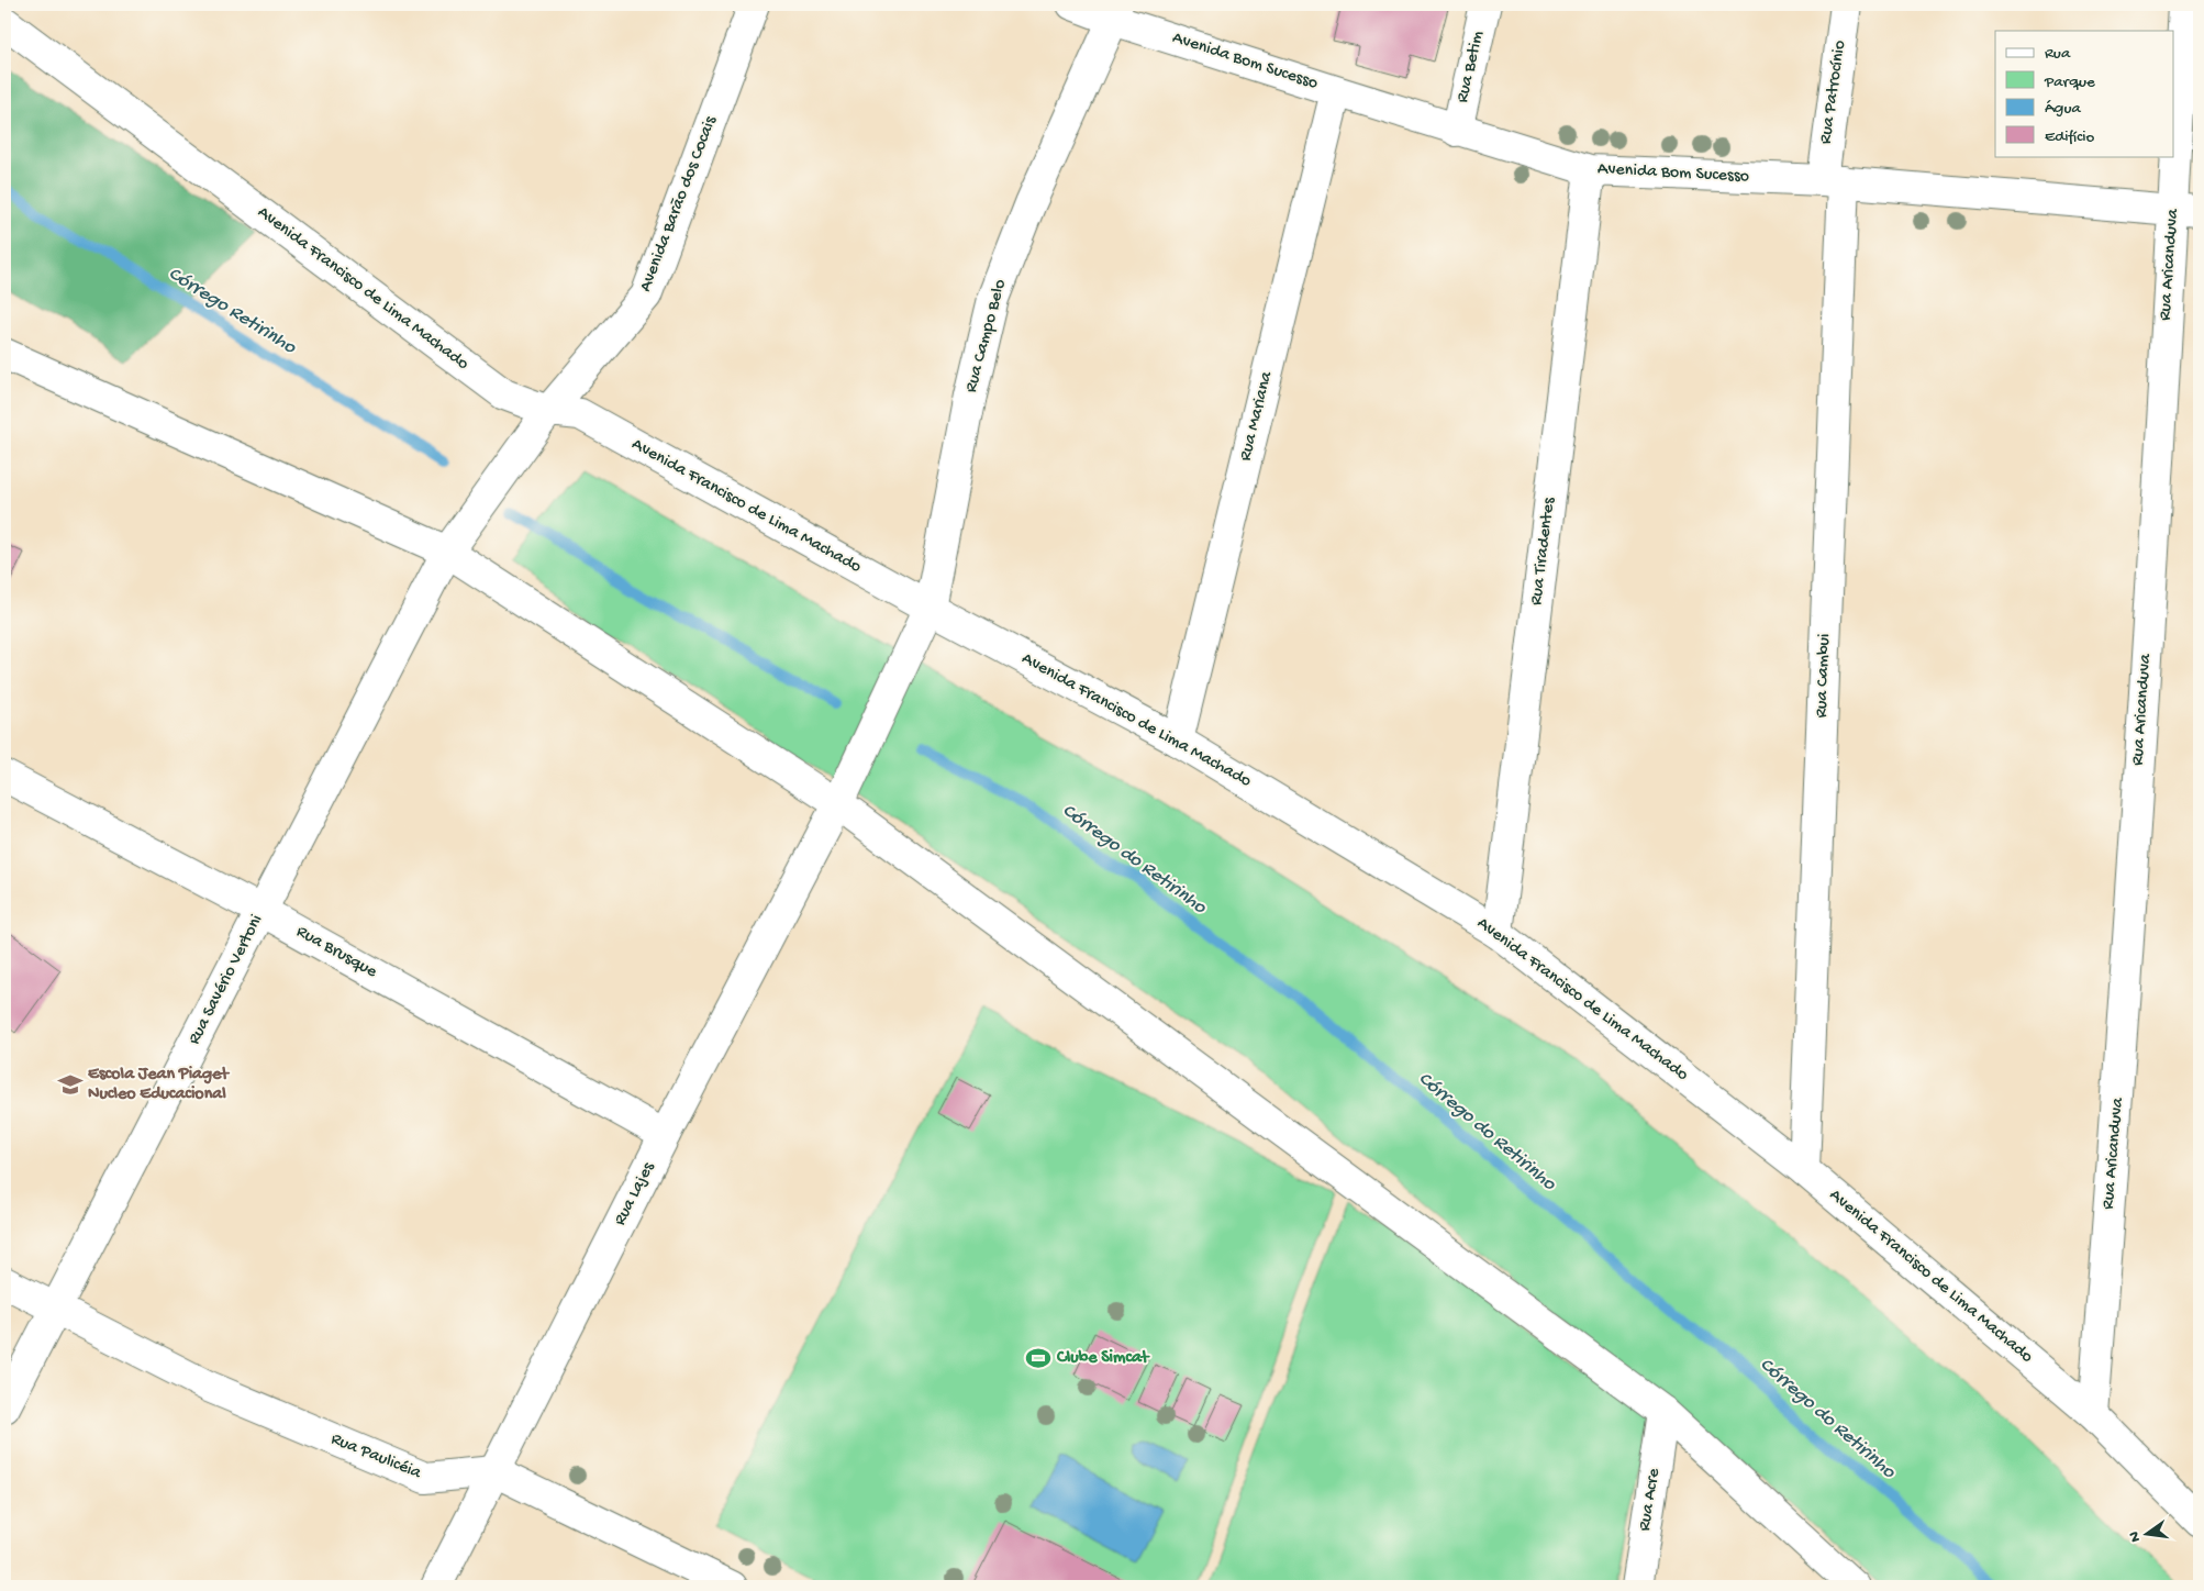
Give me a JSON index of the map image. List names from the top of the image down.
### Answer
{
  "streets": {
    "street": [
      "Avenida Bom Sucesso",
      "Rua Betim",
      "Rua Patrocínio",
      "Avenida Barão dos Cocais",
      "Rua Aricanduva",
      "Avenida Francisco de Lima Machado",
      "Rua Campo Belo",
      "Rua Mariana",
      "Rua Tiradentes",
      "Rua Cambui",
      "Rua Brusque",
      "Rua Savério Vertoni",
      "Rua Lajes",
      "Rua Paulicéia",
      "Rua Acre"
    ]
  },
  "crossings": [
    ["Avenida Bom Sucesso", "Rua Betim"],
    ["Avenida Bom Sucesso", "Rua Patrocínio"],
    ["Avenida Bom Sucesso", "Rua Aricanduva"],
    ["Avenida Bom Sucesso", "Rua Campo Belo"],
    ["Avenida Bom Sucesso", "Rua Mariana"],
    ["Avenida Bom Sucesso", "Rua Tiradentes"],
    ["Avenida Bom Sucesso", "Rua Cambui"],
    ["Rua Patrocínio", "Rua Cambui"],
    ["Avenida Barão dos Cocais", "Avenida Francisco de Lima Machado"],
    ["Avenida Barão dos Cocais", "Rua Savério Vertoni"],
    ["Rua Aricanduva", "Avenida Francisco de Lima Machado"],
    ["Avenida Francisco de Lima Machado", "Rua Campo Belo"],
    ["Avenida Francisco de Lima Machado", "Rua Mariana"],
    ["Avenida Francisco de Lima Machado", "Rua Tiradentes"],
    ["Avenida Francisco de Lima Machado", "Rua Cambui"],
    ["Rua Campo Belo", "Rua Lajes"],
    ["Rua Brusque", "Rua Savério Vertoni"],
    ["Rua Brusque", "Rua Lajes"],
    ["Rua Savério Vertoni", "Rua Paulicéia"],
    ["Rua Lajes", "Rua Paulicéia"]
  ],
  "water": ["Córrego Retirinho", "Córrego do Retirinho"],
  "places": {
    "school or university": ["Escola Jean Piaget Nucleo Educacional"],
    "sports": ["Clube Simcat"]
  },
  "legend": [
    "Rua",
    "Parque",
    "Água",
    "Edifício"
  ],
  "north": "left"
}
